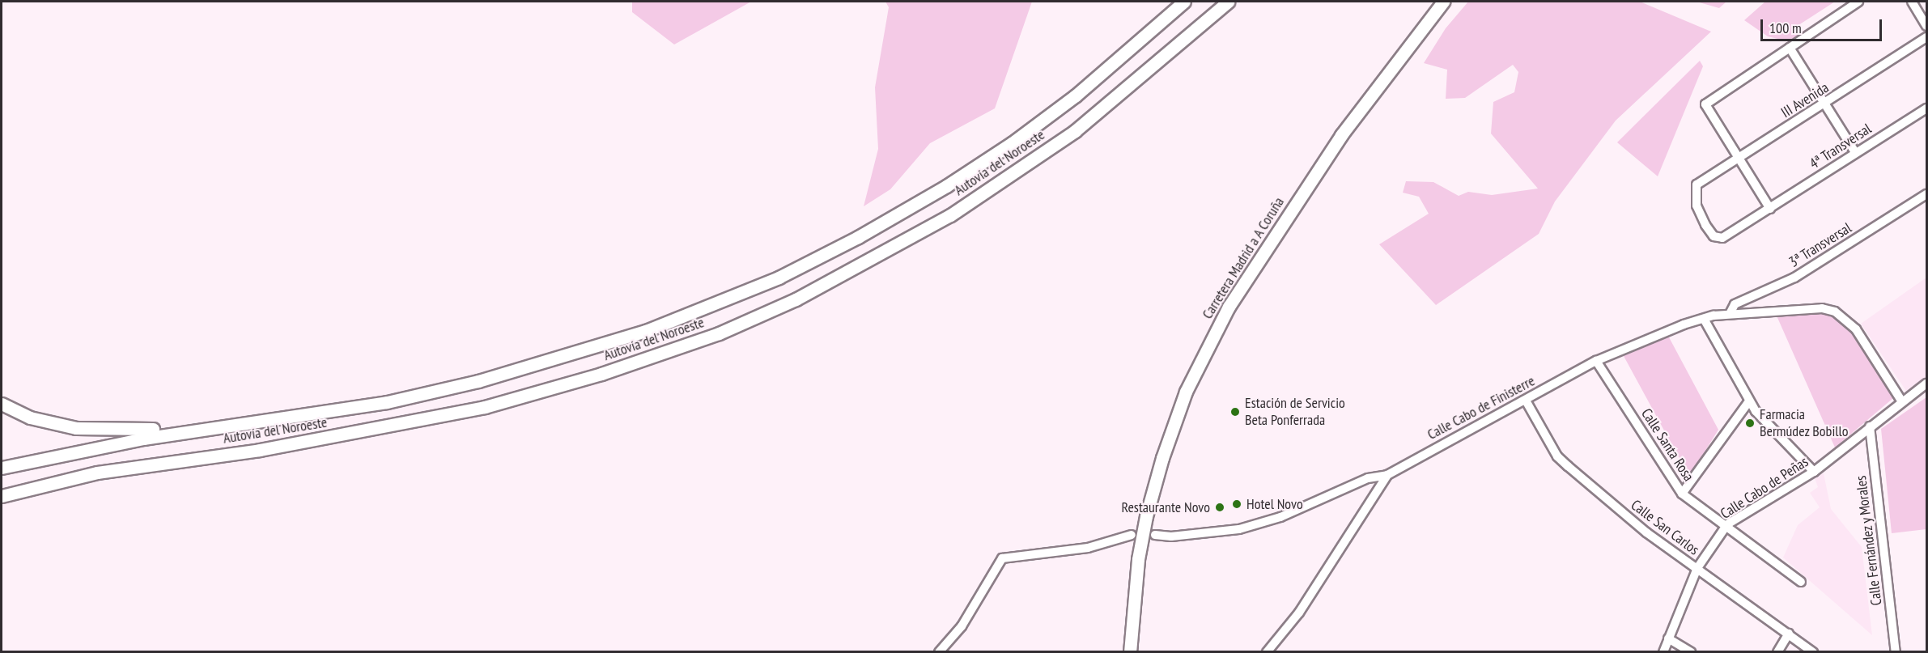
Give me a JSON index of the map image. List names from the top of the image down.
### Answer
{
  "streets": {
    "highway": ["Autovía del Noroeste", "Carretera Madrid a A Coruña"],
    "street": [
      "III Avenida",
      "4ª Transversal",
      "3ª Transversal",
      "Calle Cabo de Finisterre",
      "Calle Santa Rosa",
      "Calle Cabo de Peñas",
      "Calle San Carlos",
      "Calle Fernández y Morales"
    ]
  },
  "crossings": [
    ["III Avenida", "4ª Transversal"],
    ["3ª Transversal", "Calle Cabo de Finisterre"],
    ["Calle Cabo de Finisterre", "Calle Santa Rosa"],
    ["Calle Cabo de Finisterre", "Calle Cabo de Peñas"],
    ["Calle Cabo de Finisterre", "Calle San Carlos"],
    ["Calle Santa Rosa", "Calle Cabo de Peñas"],
    ["Calle Cabo de Peñas", "Calle San Carlos"],
    ["Calle Cabo de Peñas", "Calle Fernández y Morales"]
  ],
  "places": [
    "Estación de Servicio Beta Ponferrada",
    "Farmacia Bermúdez Bobillo",
    "Hotel Novo",
    "Restaurante Novo"
  ],
  "scale_bar": "100 m"
}
